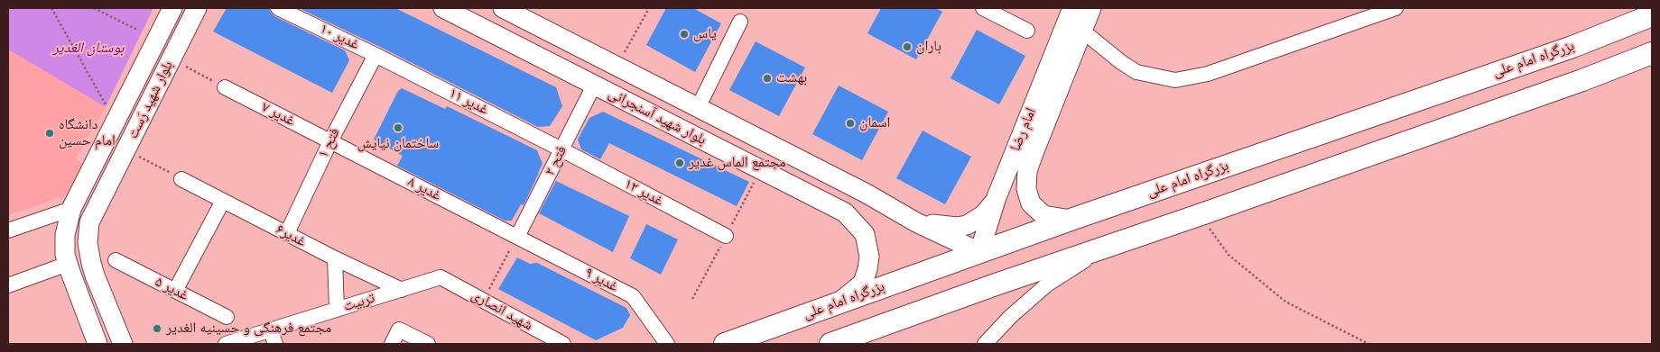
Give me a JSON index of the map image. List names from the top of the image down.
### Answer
{
  "streets": {
    "highway": ["بزرگراه امام علی"],
    "main road": ["بلوار شهید رَست", "بلوار شهید آسنجرانی", "امام رضا"],
    "street": [
      "غدیر ۱۰",
      "غدیر ۱۱",
      "غدیر ۷",
      "فتح ۱",
      "فتح ۲",
      "غدیر ۸",
      "غدیر ۱۲",
      "غدیر۶",
      "غدیر ۹",
      "غدیر ۵",
      "تربیت",
      "شهید انصاری"
    ]
  },
  "crossings": [
    ["غدیر ۱۰", "غدیر ۱۱"],
    ["غدیر ۱۰", "فتح ۱"],
    ["بزرگراه امام علی", "بلوار شهید آسنجرانی"],
    ["بزرگراه امام علی", "امام رضا"],
    ["غدیر ۱۱", "فتح ۱"],
    ["غدیر ۱۱", "فتح ۲"],
    ["غدیر ۱۱", "غدیر ۱۲"],
    ["غدیر ۷", "فتح ۱"],
    ["غدیر ۷", "غدیر ۸"],
    ["بلوار شهید آسنجرانی", "امام رضا"],
    ["بلوار شهید آسنجرانی", "فتح ۲"],
    ["فتح ۱", "غدیر ۸"],
    ["فتح ۱", "غدیر۶"],
    ["فتح ۲", "غدیر ۸"],
    ["فتح ۲", "غدیر ۱۲"],
    ["فتح ۲", "غدیر ۹"],
    ["غدیر ۸", "غدیر ۹"],
    ["غدیر۶", "تربیت"],
    ["تربیت", "شهید انصاری"]
  ],
  "parks": ["بوستان الغدیر"],
  "places": [
    "یاس",
    "باران",
    "بهشت",
    "اسمان",
    "ساختمان نیایش",
    "دانشگاه امام حسین",
    "مجتمع الماس غدیر",
    "مجتمع فرهنگی و حسینیه الغدیر"
  ]
}
